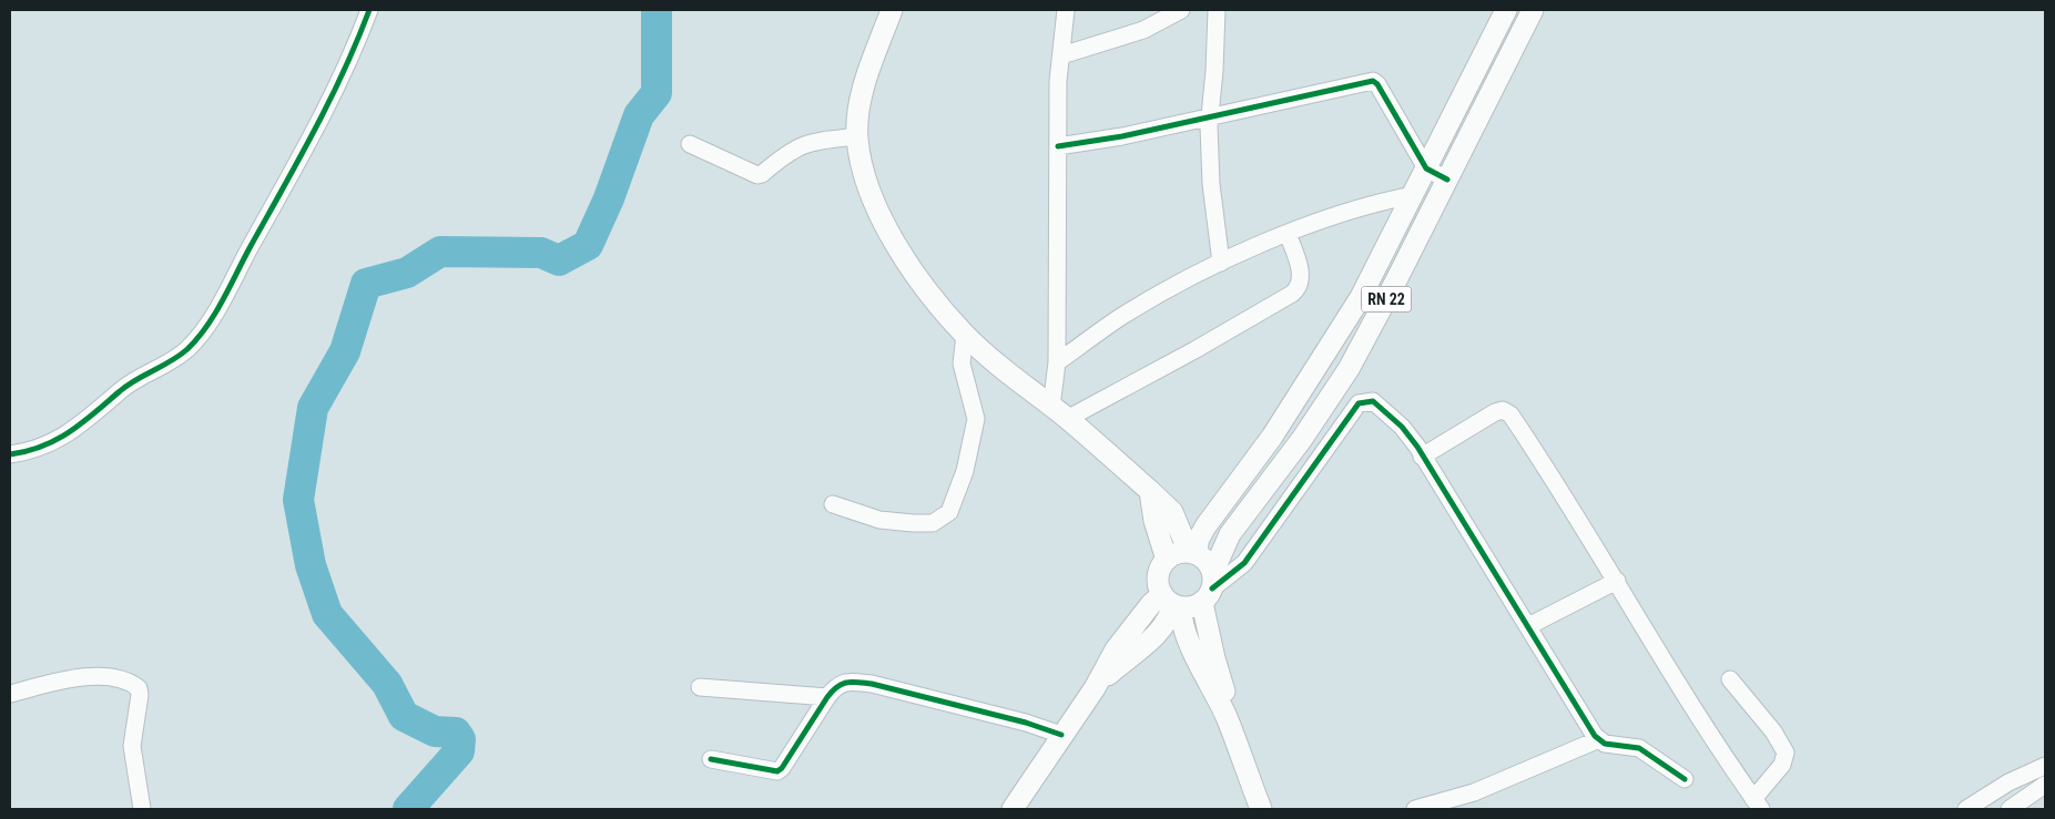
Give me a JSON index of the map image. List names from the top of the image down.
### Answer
{
  "streets": {
    "main road": ["RN 22"]
  }
}
